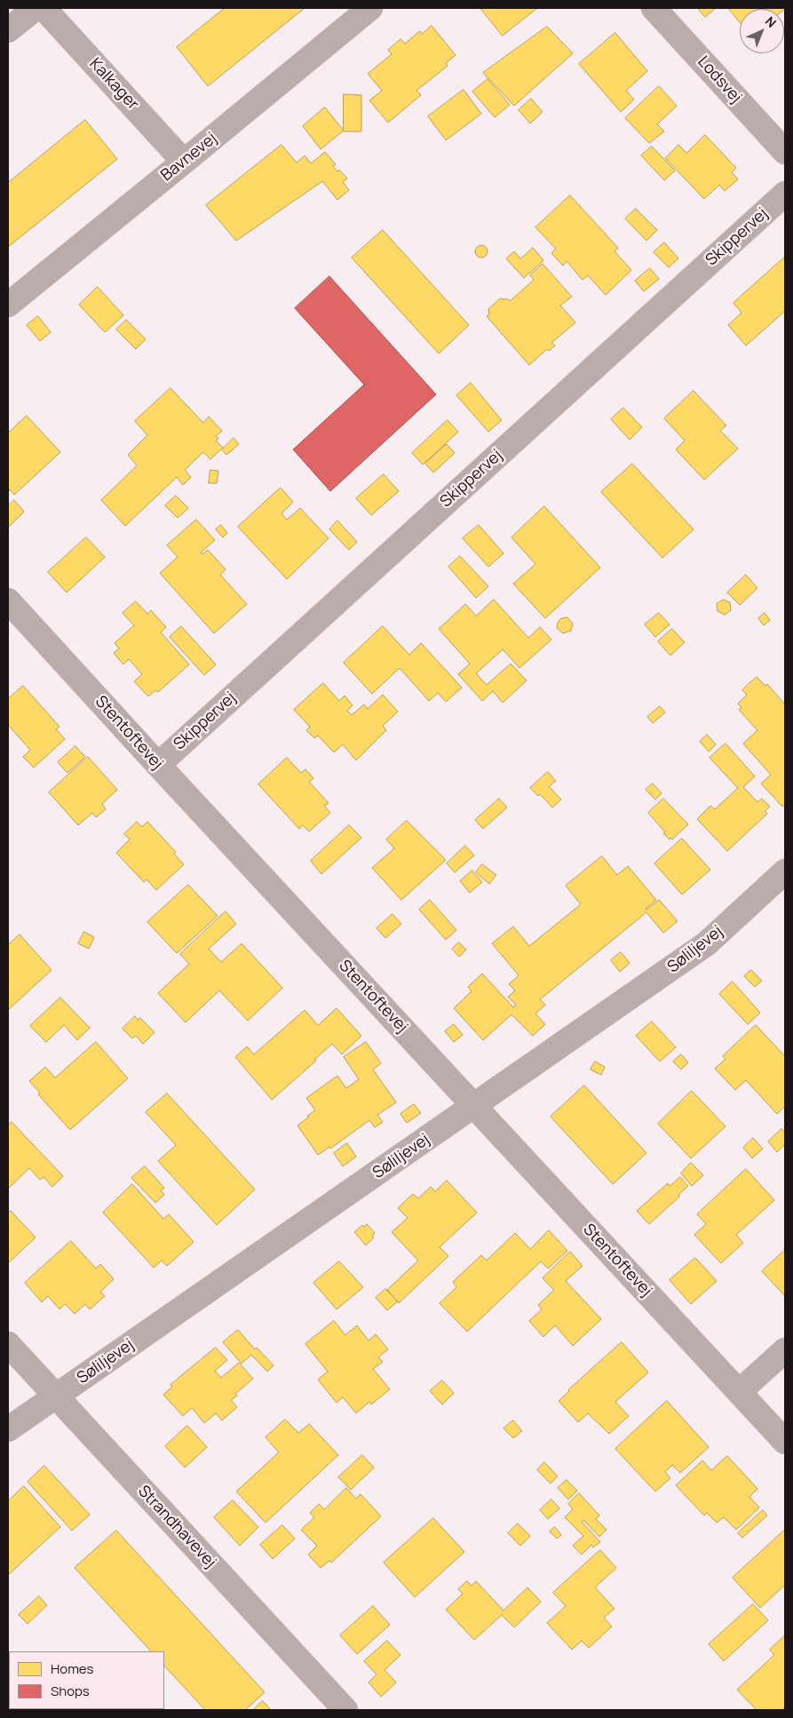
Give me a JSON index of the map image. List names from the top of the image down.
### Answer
{
  "streets": {
    "street": [
      "Lodsvej",
      "Kalkager",
      "Bavnevej",
      "Skippervej",
      "Stentoftevej",
      "Søliljevej",
      "Strandhavevej"
    ]
  },
  "crossings": [
    ["Kalkager", "Bavnevej"],
    ["Skippervej", "Stentoftevej"],
    ["Stentoftevej", "Søliljevej"],
    ["Søliljevej", "Strandhavevej"]
  ],
  "legend": ["Homes", "Shops"],
  "north": "top right"
}
